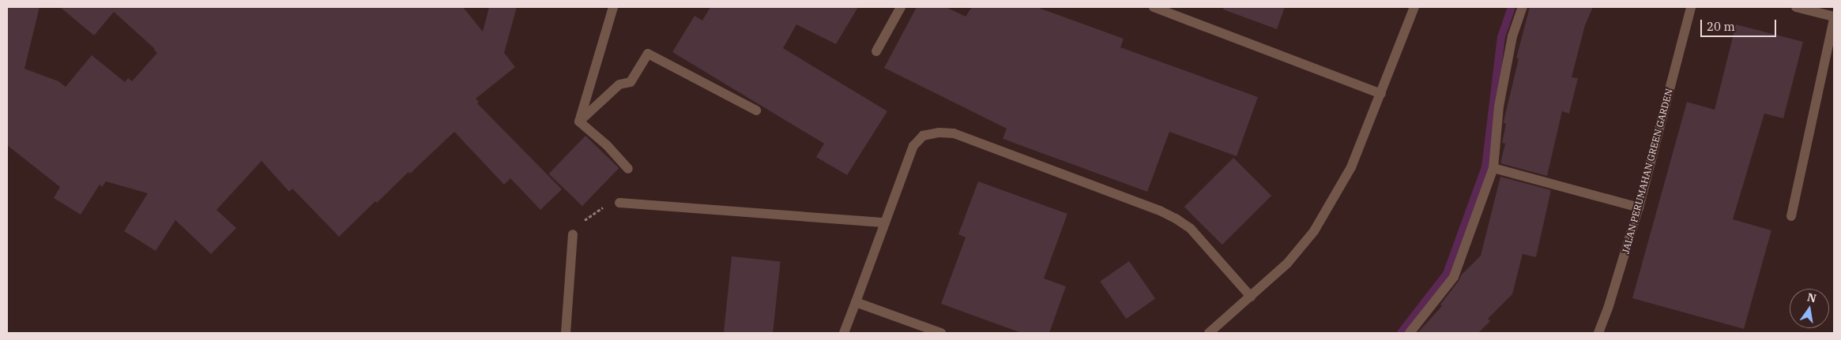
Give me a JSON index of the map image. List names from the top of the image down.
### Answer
{
  "streets": {
    "street": ["JALAN PERUMAHAN GREEN GARDEN"]
  },
  "scale_bar": "20 m",
  "north": "top"
}
